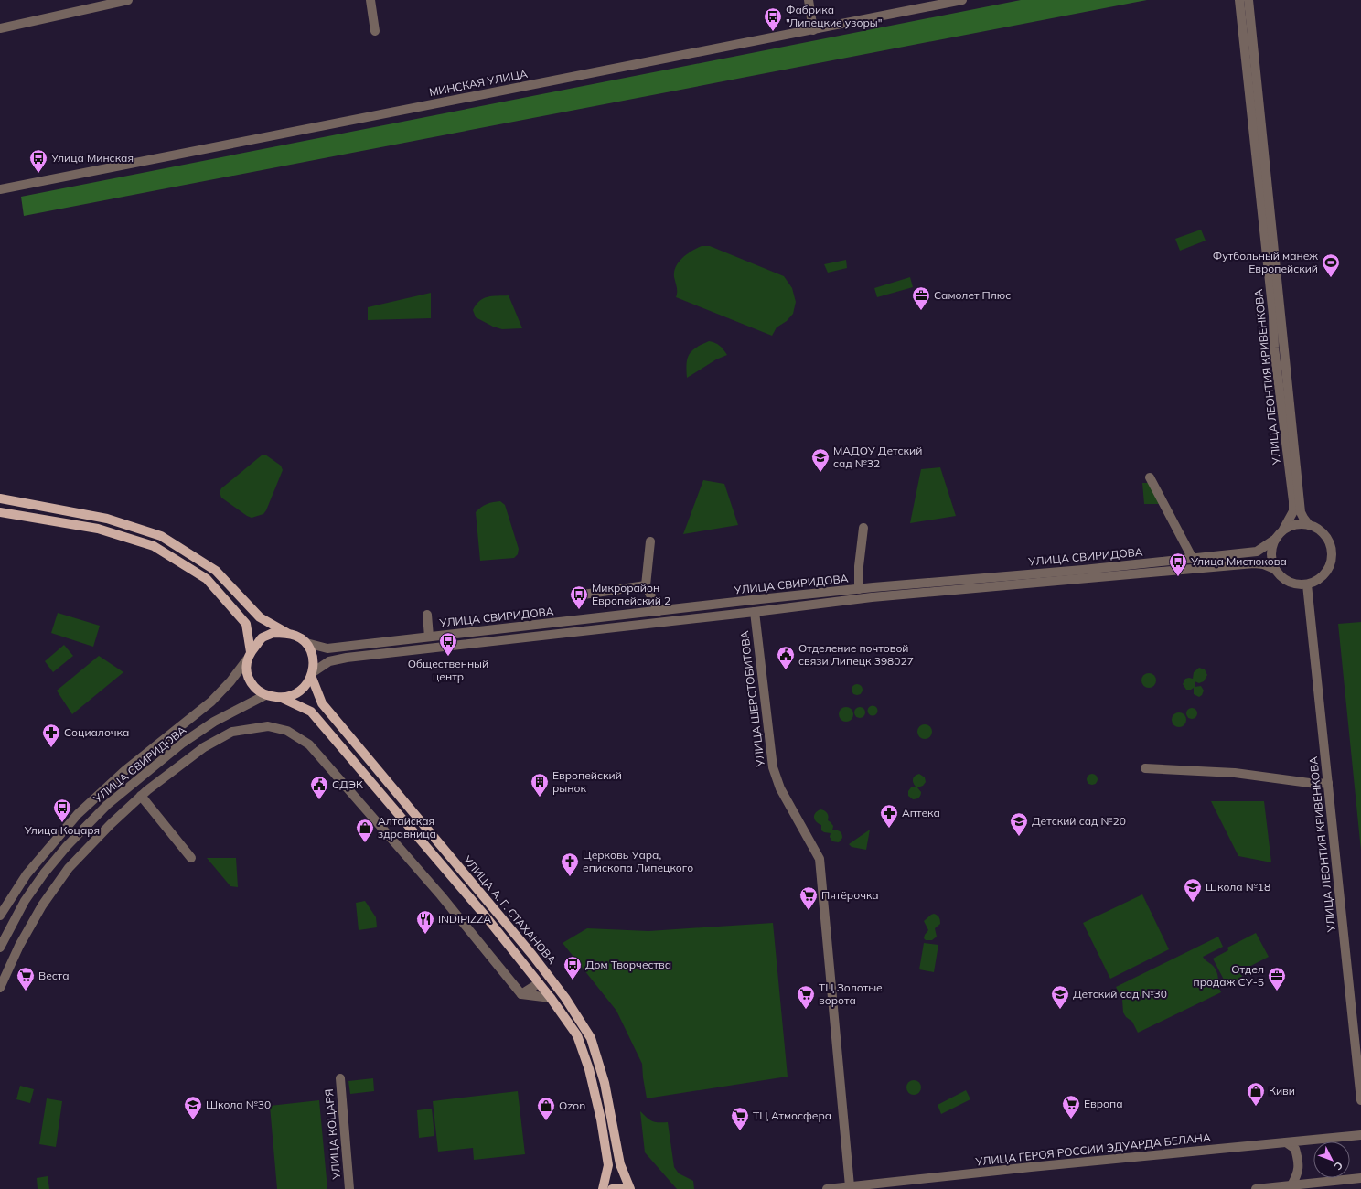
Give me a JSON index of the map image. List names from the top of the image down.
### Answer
{
  "streets": {
    "main road": ["УЛИЦА А. Г. СТАХАНОВА"],
    "street": [
      "МИНСКАЯ УЛИЦА",
      "УЛИЦА ЛЕОНТИЯ КРИВЕНКОВА",
      "УЛИЦА СВИРИДОВА",
      "УЛИЦА ШЕРСТОБИТОВА",
      "УЛИЦА КОЦАРЯ",
      "УЛИЦА ГЕРОЯ РОССИИ ЭДУАРДА БЕЛАНА"
    ]
  },
  "crossings": [
    ["УЛИЦА ЛЕОНТИЯ КРИВЕНКОВА", "УЛИЦА СВИРИДОВА"],
    ["УЛИЦА СВИРИДОВА", "УЛИЦА ШЕРСТОБИТОВА"],
    ["УЛИЦА СВИРИДОВА", "УЛИЦА А. Г. СТАХАНОВА"],
    ["УЛИЦА ШЕРСТОБИТОВА", "УЛИЦА ГЕРОЯ РОССИИ ЭДУАРДА БЕЛАНА"]
  ],
  "places": {
    "bus stop": [
      "Фабрика \"Липецкие узоры\"",
      "Улица Минская",
      "Улица Мистюкова",
      "Микрорайон Европейский 2",
      "Общественный центр",
      "Улица Коцаря",
      "Дом Творчества"
    ],
    "sports": ["Футбольный манеж Европейский"],
    "office": ["Самолет Плюс", "Отдел продаж СУ-5"],
    "school or university": [
      "МАДОУ Детский сад №32",
      "Детский сад №20",
      "Школа №18",
      "Детский сад №30",
      "Школа №30"
    ],
    "public building": ["Отделение почтовой связи Липецк 398027", "СДЭК"],
    "pharmacy": ["Социалочка", "Аптека"],
    "building": ["Европейский рынок"],
    "shop": ["Алтайская здравница", "Киви", "Ozon"],
    "church": ["Церковь Уара, епископа Липецкого"],
    "supermarket": [
      "Пятёрочка",
      "Веста",
      "ТЦ Золотые ворота",
      "Европа",
      "ТЦ Атмосфера"
    ],
    "restaurant": ["INDIPIZZA"]
  },
  "north": "bottom right"
}
